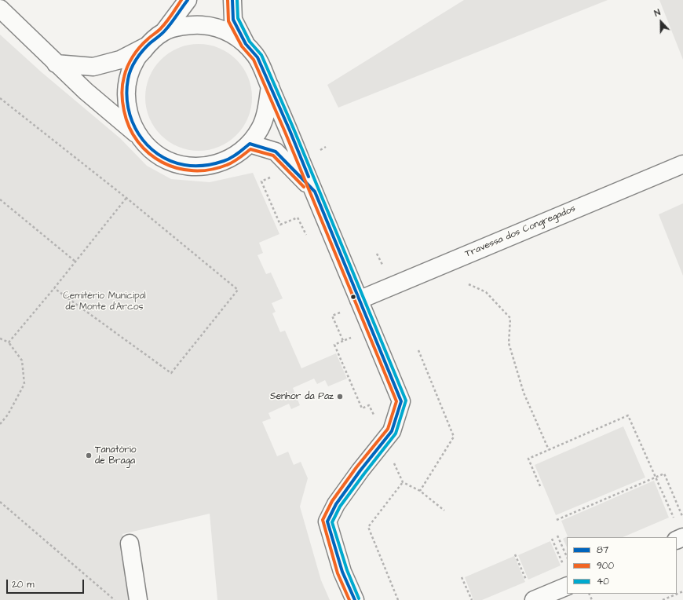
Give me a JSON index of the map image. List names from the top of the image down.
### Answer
{
  "streets": {
    "street": ["Travessa dos Congregados"]
  },
  "parks": ["Cemitério Municipal de Monte d'Arcos"],
  "places": ["Senhor da Paz", "Tanatório de Braga"],
  "lines": ["transit line 87", "transit line 900", "transit line 40"],
  "legend": ["87", "900", "40"],
  "scale_bar": "20 m",
  "north": "top"
}
